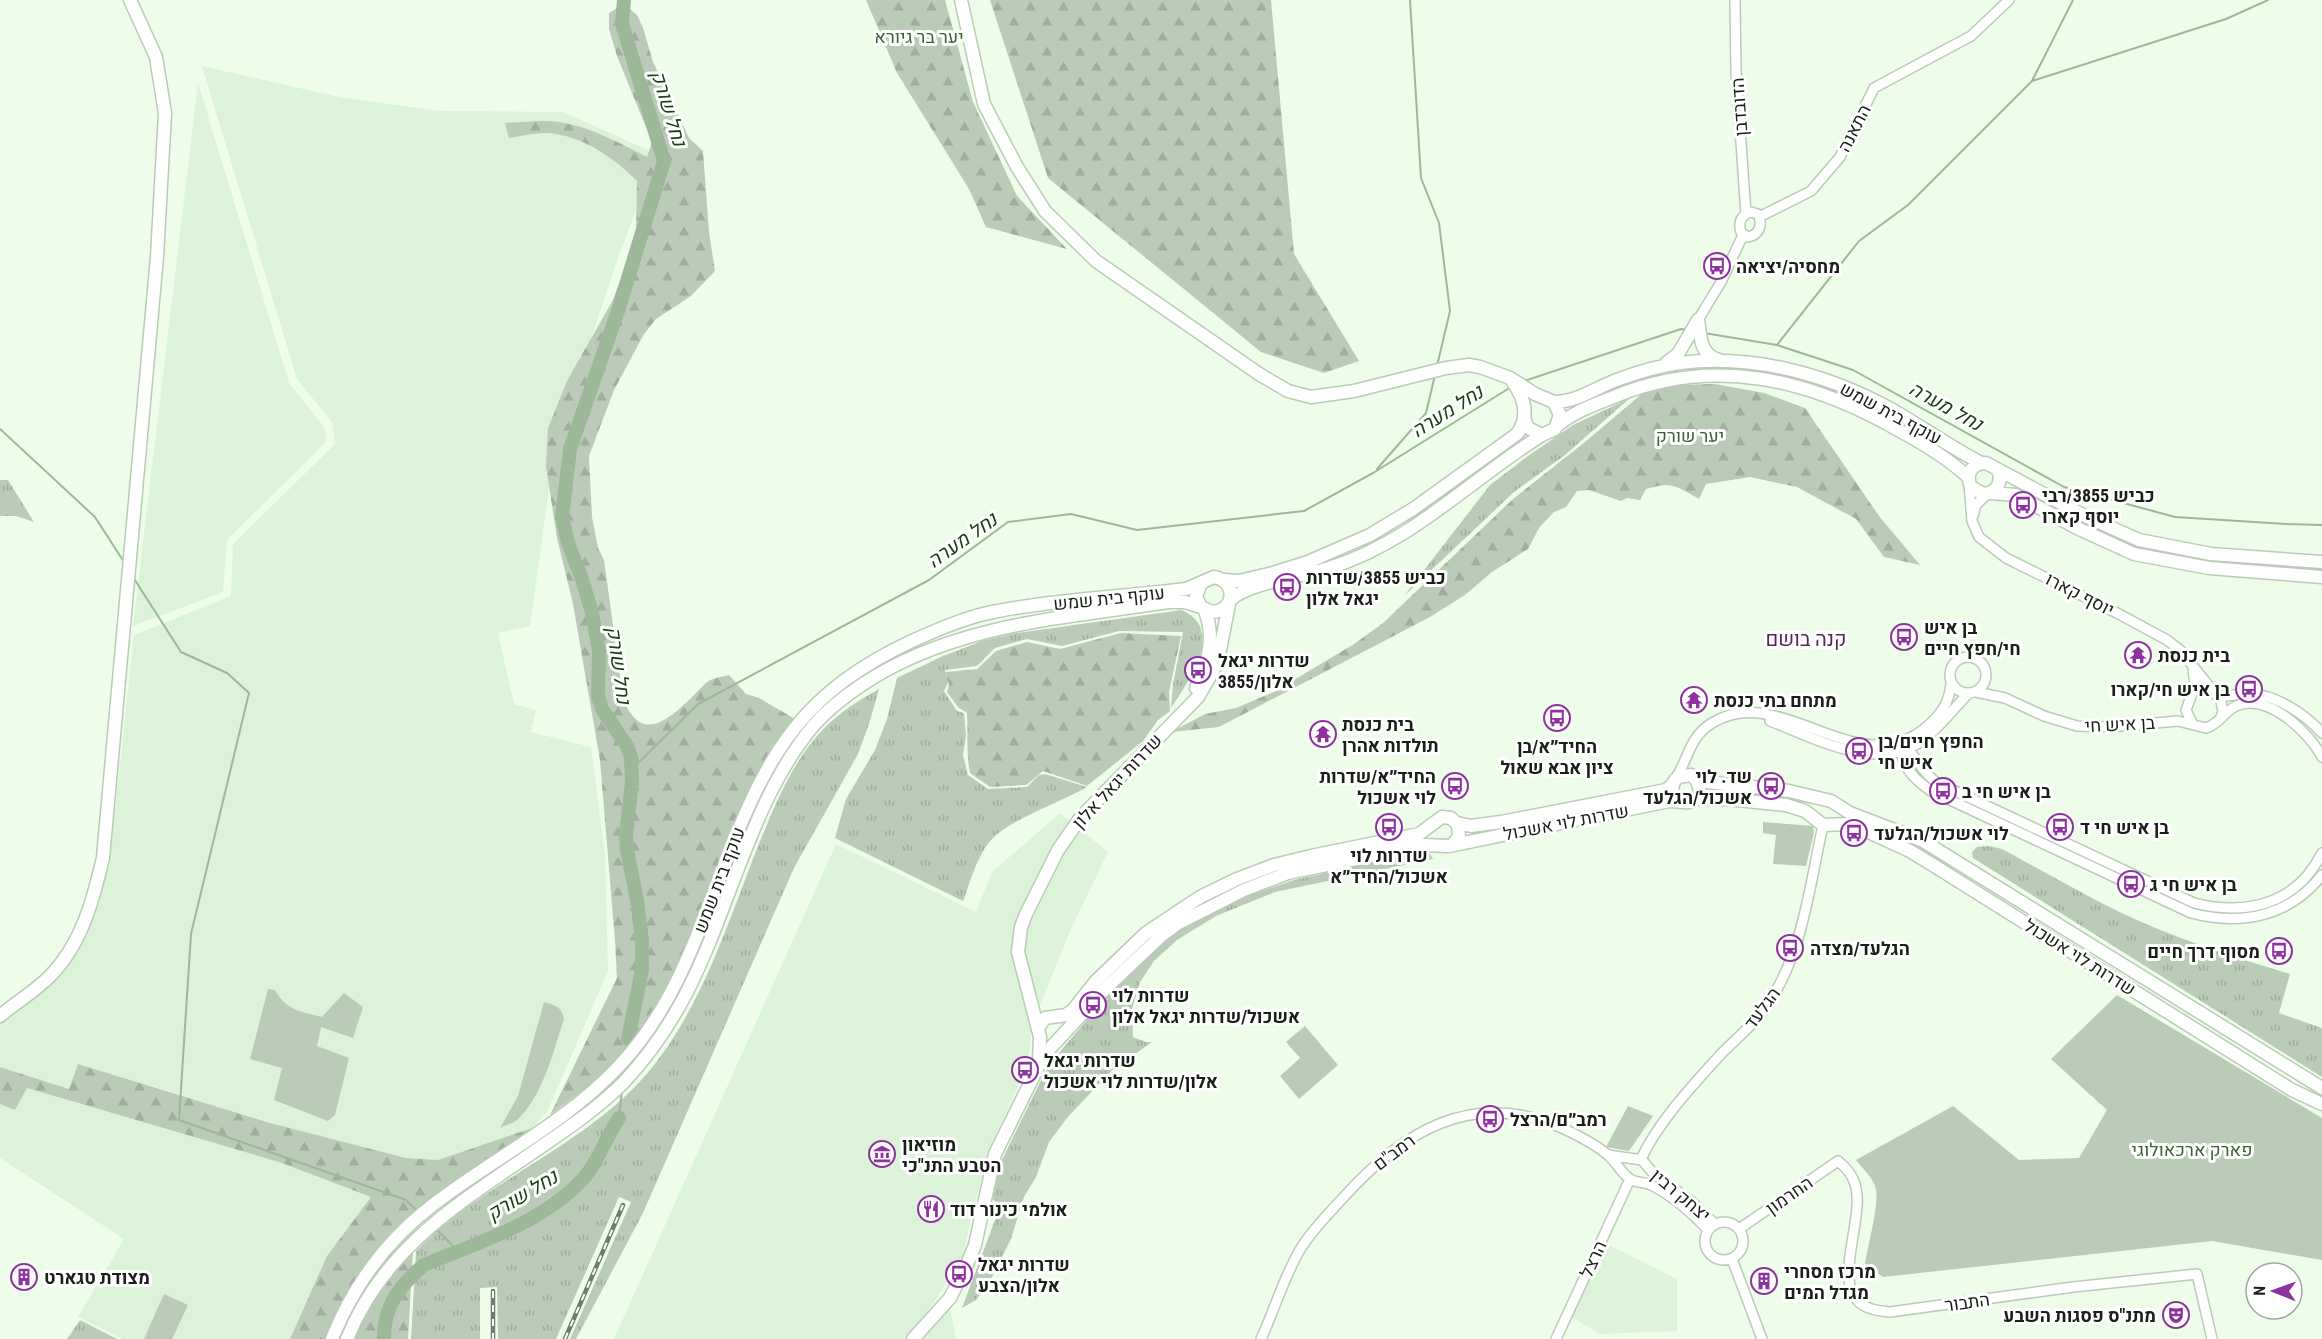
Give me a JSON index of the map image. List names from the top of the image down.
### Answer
{
  "streets": {
    "main road": ["עוקף בית שמש", "שדרות יגאל אלון", "שדרות לוי אשכול"],
    "street": [
      "הדובדבן",
      "התאנה",
      "יוסף קארו",
      "בן איש חי",
      "הגלעד",
      "רמב\"ם",
      "יצחק רבין",
      "החרמון",
      "הרצל",
      "התבור"
    ]
  },
  "crossings": [
    ["הדובדבן", "התאנה"],
    ["עוקף בית שמש", "יוסף קארו"],
    ["עוקף בית שמש", "שדרות יגאל אלון"],
    ["יוסף קארו", "בן איש חי"],
    ["שדרות יגאל אלון", "שדרות לוי אשכול"],
    ["שדרות לוי אשכול", "הגלעד"],
    ["הגלעד", "רמב\"ם"],
    ["הגלעד", "יצחק רבין"],
    ["הגלעד", "הרצל"],
    ["רמב\"ם", "יצחק רבין"],
    ["רמב\"ם", "הרצל"],
    ["יצחק רבין", "החרמון"],
    ["יצחק רבין", "הרצל"],
    ["החרמון", "התבור"]
  ],
  "districts": ["קנה בושם"],
  "water": ["נחל שורק", "נחל מערה"],
  "parks": ["יער בר גיורא", "יער שורק", "פארק ארכאולוגי"],
  "places": {
    "bus stop": [
      "מחסיה/יציאה",
      "כביש 3855/רבי יוסף קארו",
      "כביש 3855/שדרות יגאל אלון",
      "בן איש חי/חפץ חיים",
      "שדרות יגאל אלון/3855",
      "בן איש חי/קארו",
      "החיד״א/בן ציון אבא שאול",
      "החפץ חיים/בן איש חי",
      "החיד״א/שדרות לוי אשכול",
      "שד. לוי אשכול/הגלעד",
      "בן איש חי ב",
      "שדרות לוי אשכול/החיד״א",
      "בן איש חי ד",
      "לוי אשכול/הגלעד",
      "בן איש חי ג",
      "הגלעד/מצדה",
      "מסוף דרך חיים",
      "שדרות לוי אשכול/שדרות יגאל אלון",
      "שדרות יגאל אלון/שדרות לוי אשכול",
      "רמב״ם/הרצל",
      "שדרות יגאל אלון/הצבע"
    ],
    "temple": ["בית כנסת", "מתחם בתי כנסת", "בית כנסת תולדות אהרן"],
    "museum": ["מוזיאון הטבע התנ\"כי"],
    "restaurant": ["אולמי כינור דוד"],
    "building": ["מצודת טגארט", "מרכז מסחרי מגדל המים"],
    "theatre": ["מתנ\"ס פסגות השבע"]
  },
  "north": "left"
}
